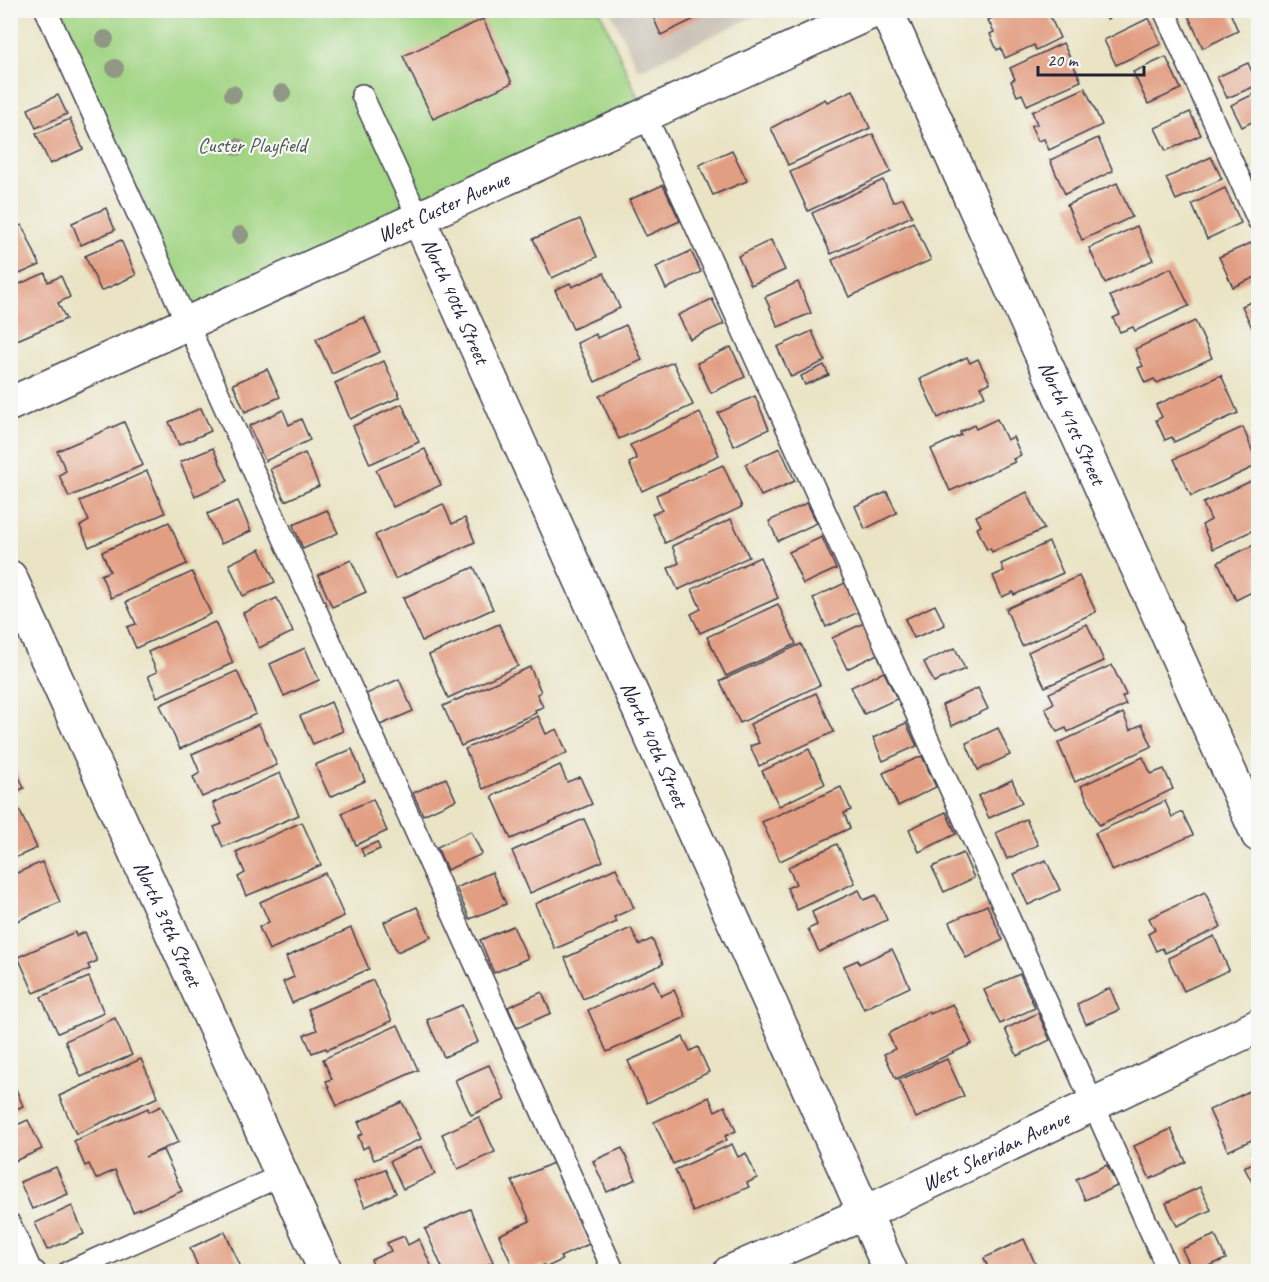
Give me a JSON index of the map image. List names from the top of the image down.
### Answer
{
  "streets": {
    "street": [
      "West Custer Avenue",
      "North 40th Street",
      "North 41st Street",
      "North 39th Street",
      "West Sheridan Avenue"
    ]
  },
  "crossings": [
    ["West Custer Avenue", "North 40th Street"],
    ["North 40th Street", "West Sheridan Avenue"]
  ],
  "parks": ["Custer Playfield"],
  "scale_bar": "20 m"
}
